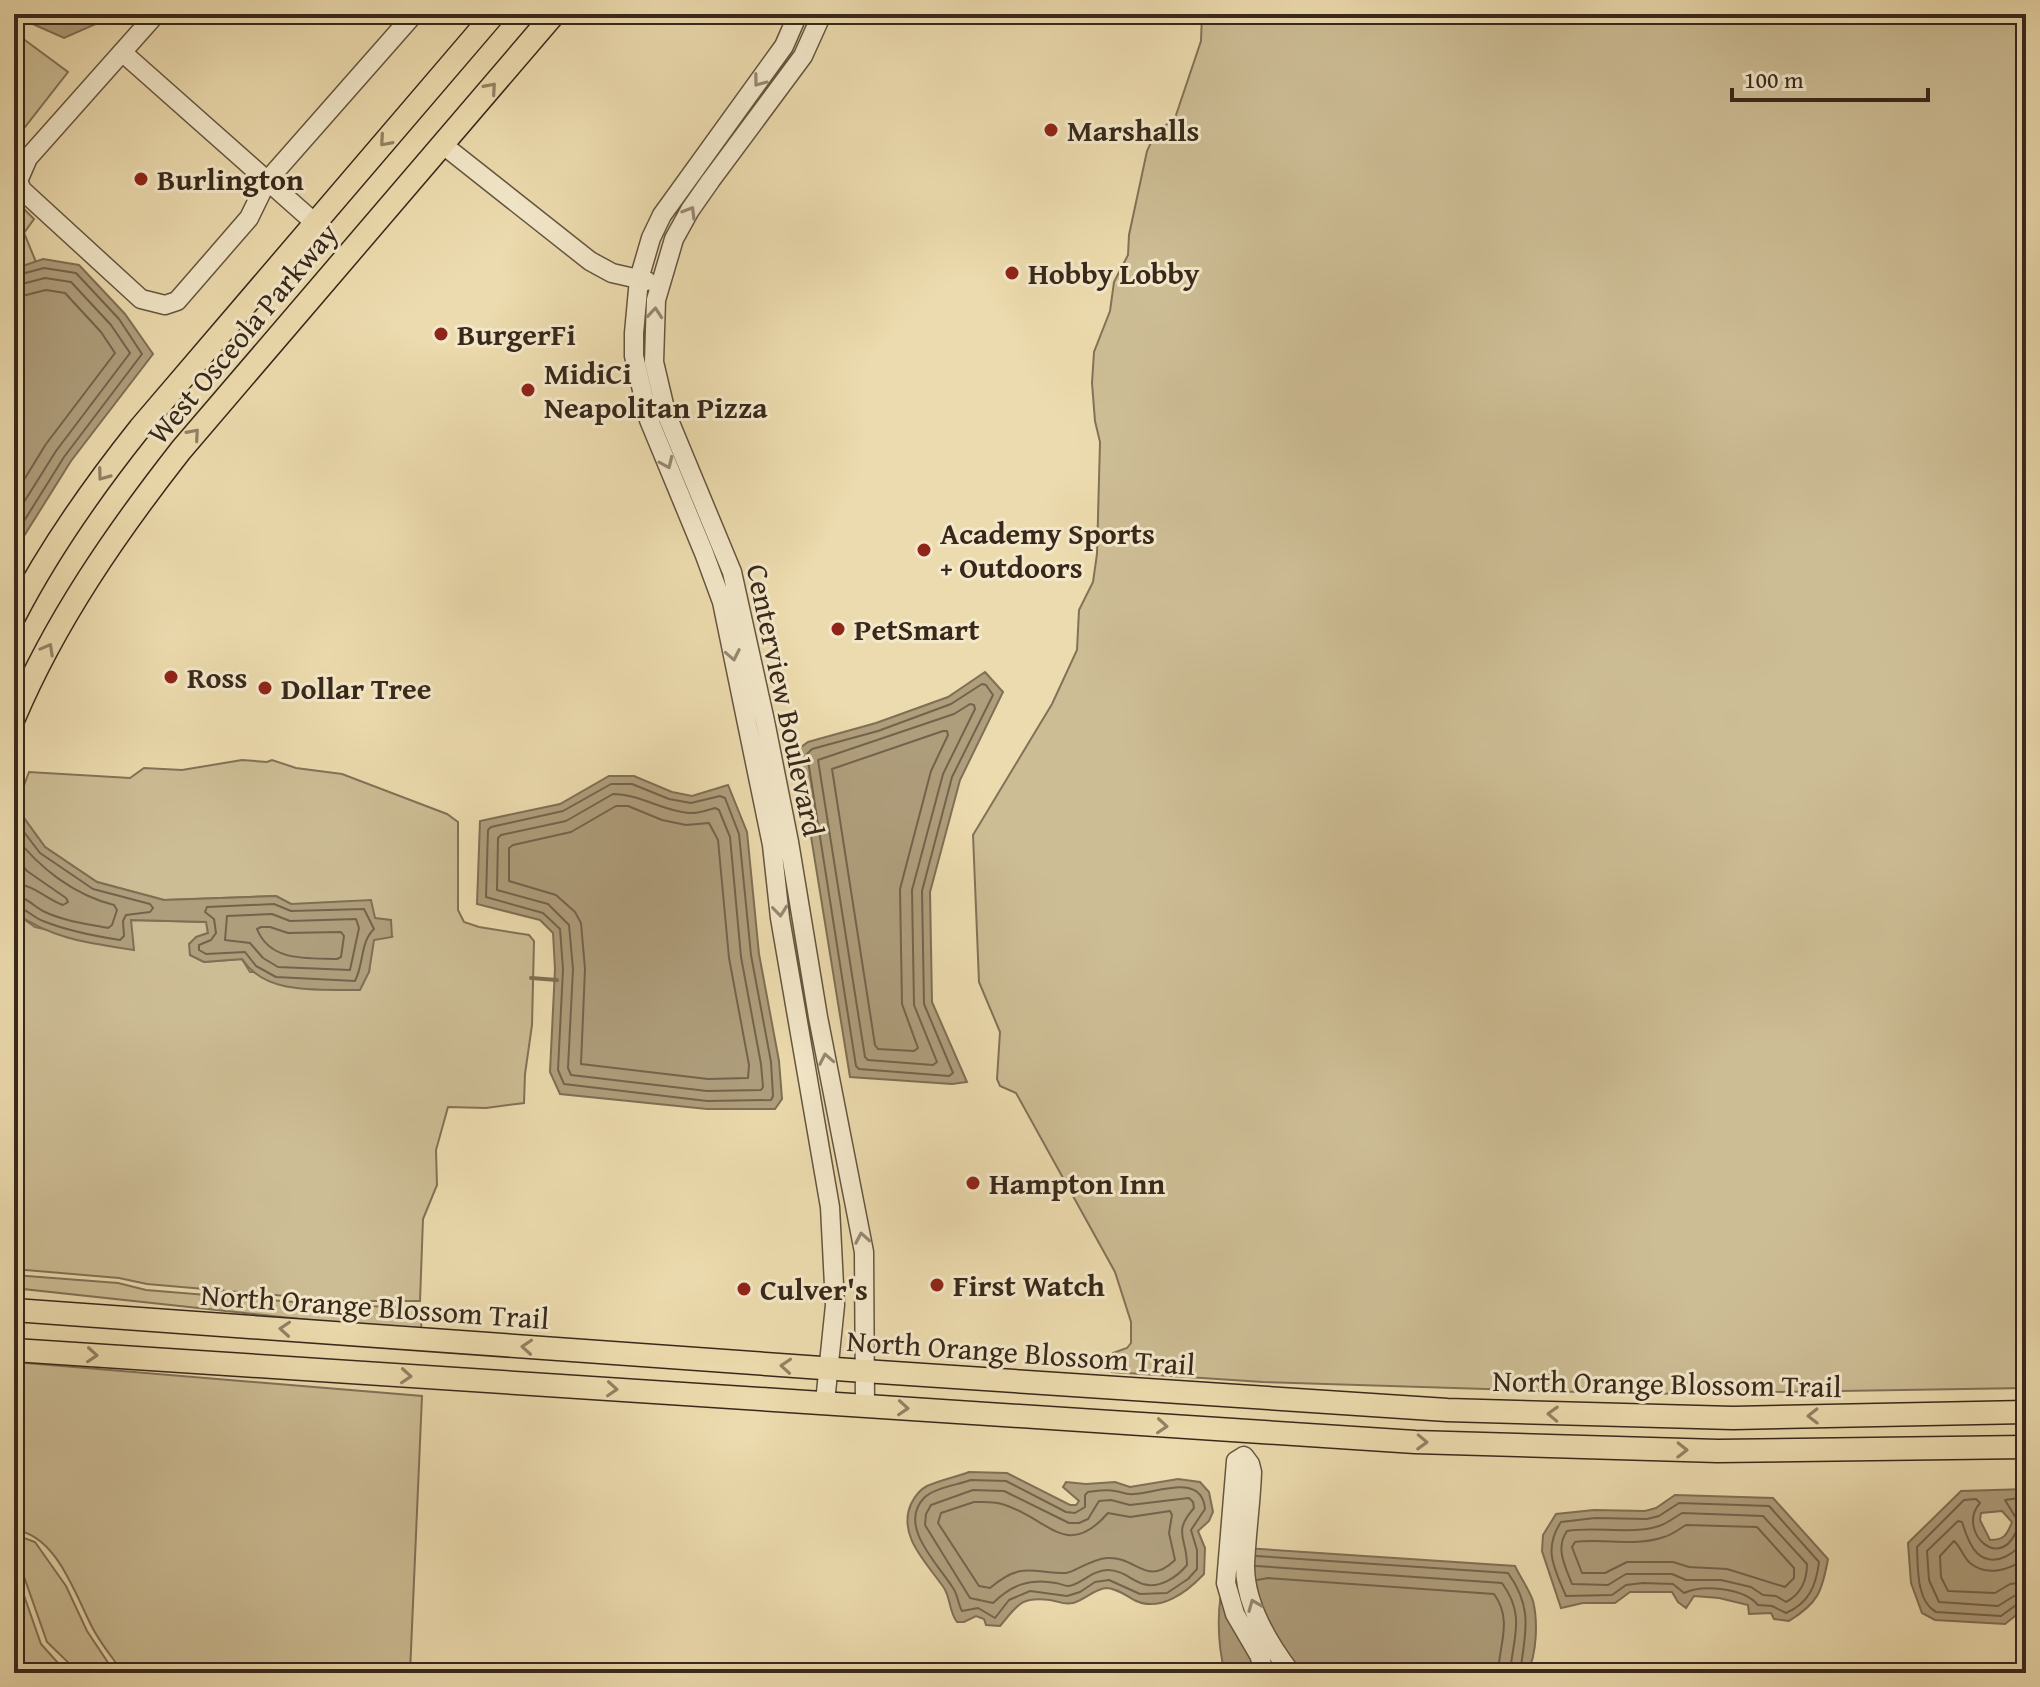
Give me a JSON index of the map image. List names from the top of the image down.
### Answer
{
  "streets": {
    "main road": ["West Osceola Parkway", "North Orange Blossom Trail"],
    "street": ["Centerview Boulevard"]
  },
  "crossings": [
    ["Centerview Boulevard", "North Orange Blossom Trail"]
  ],
  "places": [
    "Marshalls",
    "Burlington",
    "Hobby Lobby",
    "BurgerFi",
    "MidiCi Neapolitan Pizza",
    "Academy Sports + Outdoors",
    "PetSmart",
    "Ross",
    "Dollar Tree",
    "Hampton Inn",
    "First Watch",
    "Culver's"
  ],
  "scale_bar": "100 m"
}
